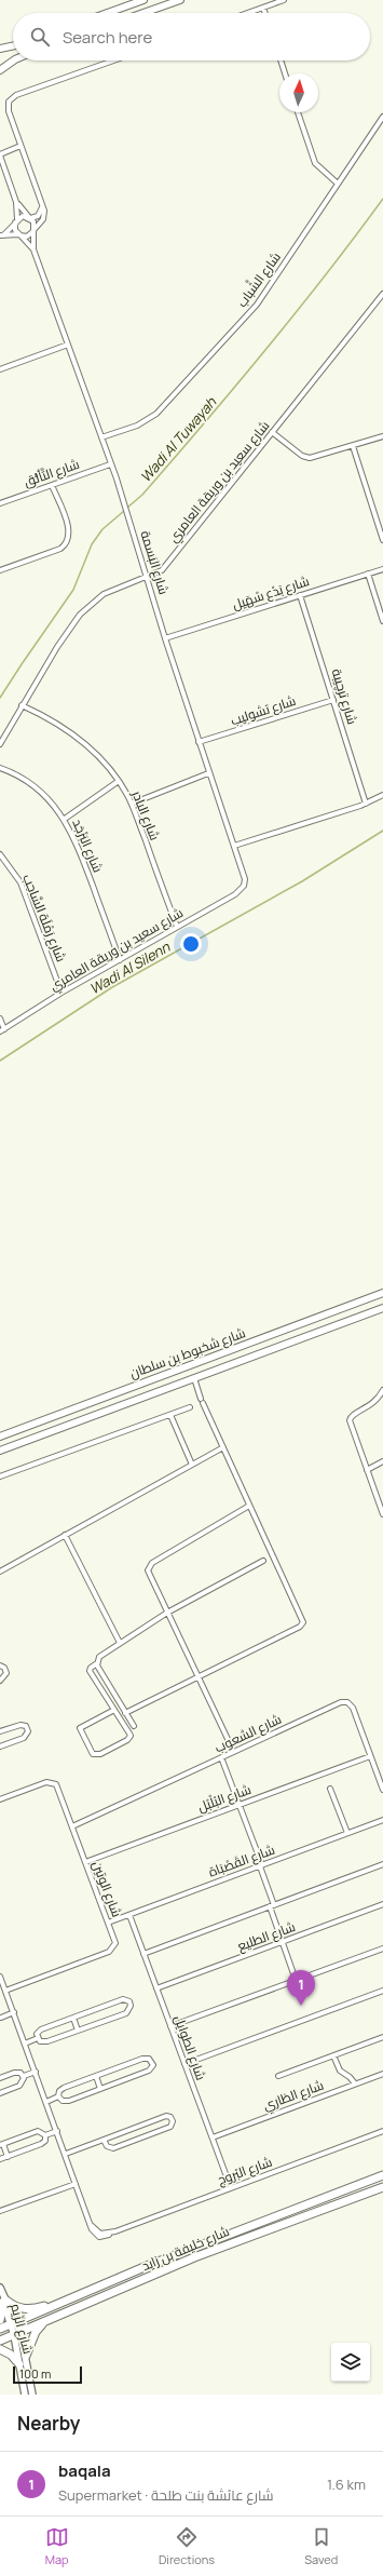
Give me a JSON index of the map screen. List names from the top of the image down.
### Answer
{
  "streets": {
    "highway": ["شارع خليفة بن زايد"],
    "main road": ["شارع شخبوط بن سلطان"],
    "street": [
      "شارع الشَّباب",
      "شارع التَّألُّق",
      "شارع سعيد بن وريقة العامري",
      "شارع البَسمة",
      "شارع بَدْع سْهَيل",
      "شارع ترچيبة",
      "شارع تشوليب",
      "شارع البادر",
      "شارع البَرْجَد",
      "شارع رَمْلَة السَّاحِب",
      "شارع الشعوب",
      "شارع البُلْبُل",
      "شارع القَصْبَاة",
      "شارع الوتين",
      "شارع الطليع",
      "شارع الطوايل",
      "شارع الظاري",
      "شارع البُروج",
      "شارع الرِّيم"
    ]
  },
  "crossings": [
    ["شارع الشَّباب", "شارع البَسمة"],
    ["شارع التَّألُّق", "شارع البَسمة"],
    ["شارع سعيد بن وريقة العامري", "شارع البَسمة"],
    ["شارع سعيد بن وريقة العامري", "شارع البادر"],
    ["شارع سعيد بن وريقة العامري", "شارع البَرْجَد"],
    ["شارع سعيد بن وريقة العامري", "شارع رَمْلَة السَّاحِب"],
    ["شارع البَسمة", "شارع بَدْع سْهَيل"],
    ["شارع البَسمة", "شارع تشوليب"],
    ["شارع بَدْع سْهَيل", "شارع ترچيبة"],
    ["شارع ترچيبة", "شارع تشوليب"],
    ["شارع الشعوب", "شارع البُلْبُل"],
    ["شارع الشعوب", "شارع الوتين"],
    ["شارع البُلْبُل", "شارع الوتين"],
    ["شارع القَصْبَاة", "شارع الوتين"],
    ["شارع القَصْبَاة", "شارع الطوايل"],
    ["شارع الوتين", "شارع البُروج"],
    ["شارع الطليع", "شارع الطوايل"],
    ["شارع الطوايل", "شارع الظاري"],
    ["شارع الطوايل", "شارع البُروج"],
    ["شارع خليفة بن زايد", "شارع الرِّيم"]
  ],
  "water": ["Wadi Al Tuwayah", "Wadi Al Silenn"],
  "scale_bar": "100 m",
  "north": "top",
  "page": {
    "search": "Search here",
    "pins": "1",
    "scale": "100 m",
    "heading": "Nearby",
    "list": [
      {
        "mark": "1",
        "name": "baqala",
        "note": "Supermarket · شارع عائشة بنت طلحة",
        "value": "1.6 km"
      }
    ],
    "nav": ["Map", "Directions", "Saved"]
  }
}
